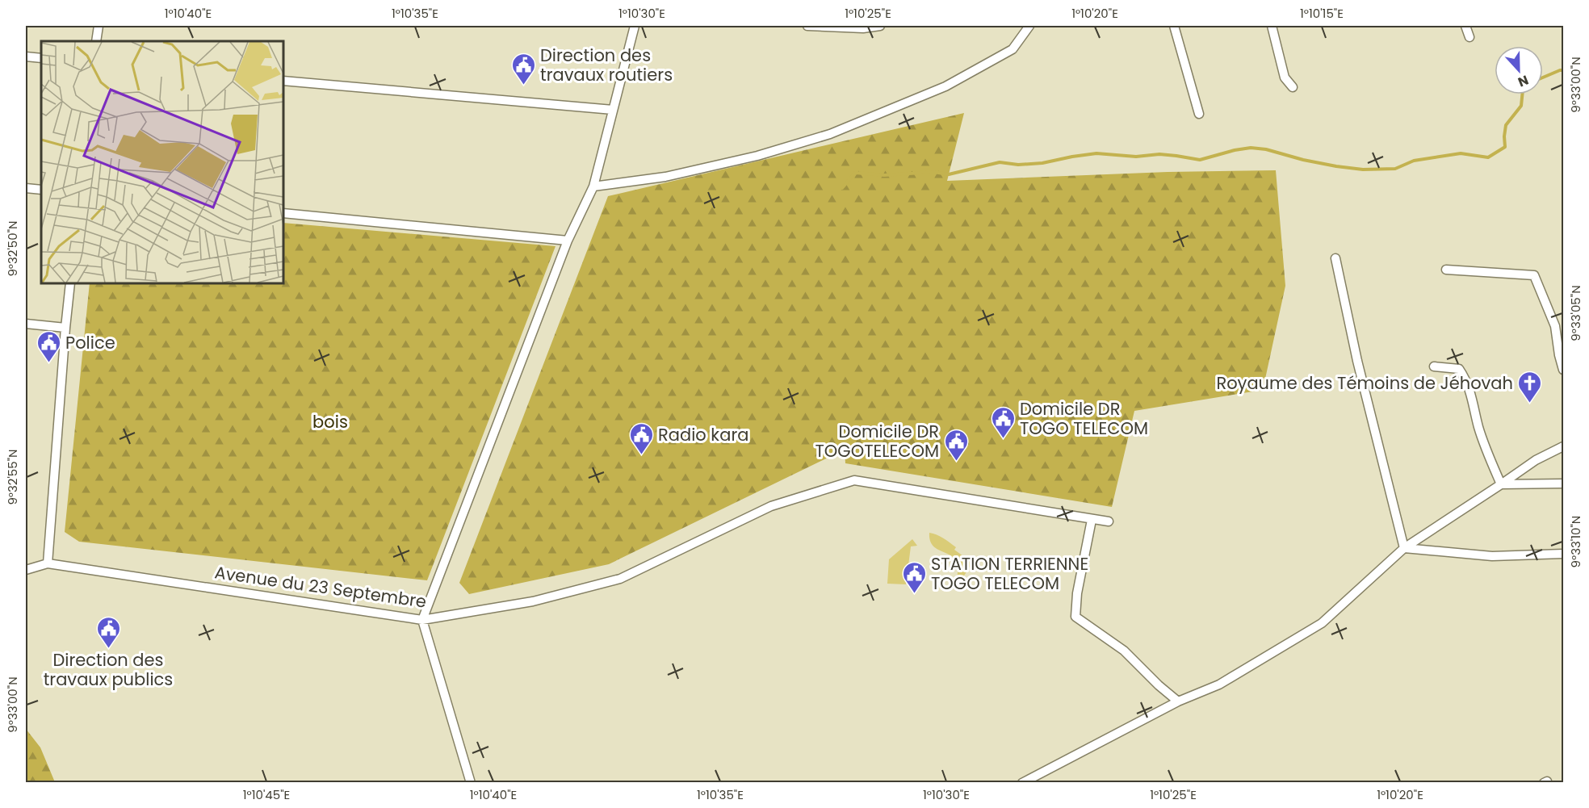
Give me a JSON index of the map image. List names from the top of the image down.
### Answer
{
  "streets": {
    "street": ["Avenue du 23 Septembre"]
  },
  "parks": ["bois"],
  "places": {
    "public building": [
      "Direction des travaux routiers",
      "Police",
      "Domicile DR TOGO TELECOM",
      "Radio kara",
      "Domicile DR TOGOTELECOM",
      "STATION TERRIENNE TOGO TELECOM",
      "Direction des travaux publics"
    ],
    "church": ["Royaume des Témoins de Jéhovah"]
  },
  "north": "bottom",
  "coordinates": [
    "1°10'40\"E",
    "1°10'35\"E",
    "1°10'30\"E",
    "1°10'25\"E",
    "1°10'20\"E",
    "1°10'15\"E",
    "9°33'00\"N",
    "9°32'50\"N",
    "9°33'05\"N",
    "9°32'55\"N",
    "9°33'10\"N",
    "1°10'45\"E"
  ]
}
